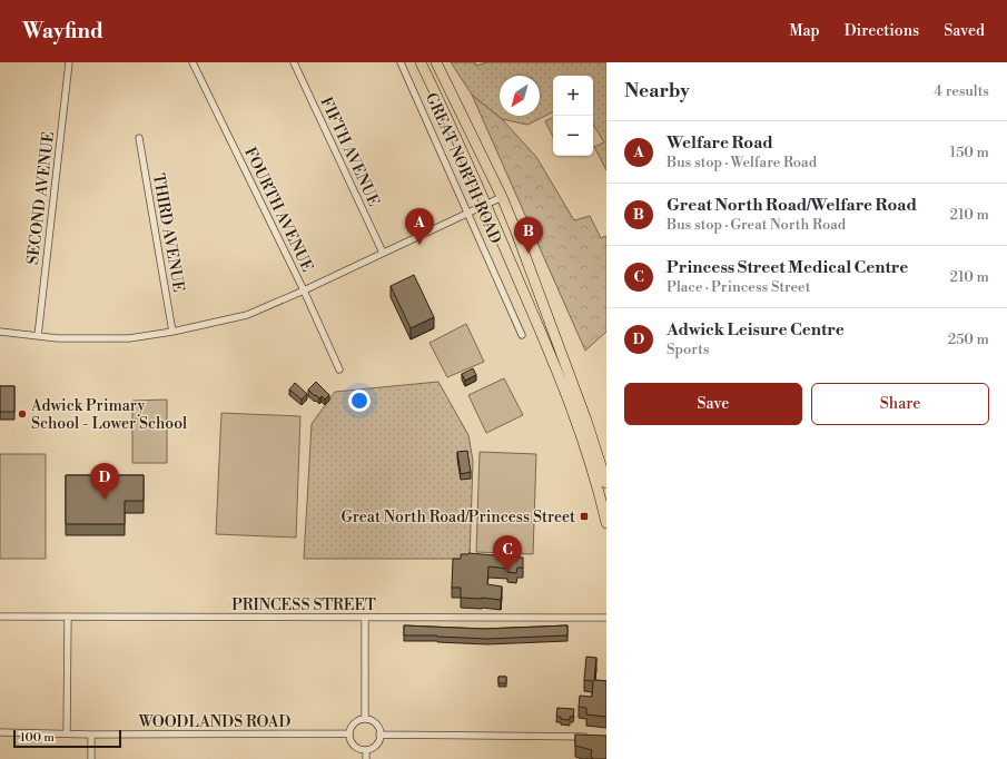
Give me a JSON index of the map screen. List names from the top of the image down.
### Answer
{
  "streets": {
    "highway": ["GREAT NORTH ROAD"],
    "street": [
      "FIFTH AVENUE",
      "SECOND AVENUE",
      "FOURTH AVENUE",
      "THIRD AVENUE",
      "PRINCESS STREET",
      "WOODLANDS ROAD"
    ]
  },
  "places": {
    "other": ["Adwick Primary School - Lower School"],
    "transit": ["Great North Road/Princess Street"]
  },
  "scale_bar": "100 m",
  "north": "bottom left",
  "page": {
    "header": "Wayfind",
    "nav": ["Map", "Directions", "Saved"],
    "heading": ["Nearby", "4 results"],
    "map_buttons": ["+", "−"],
    "list": [
      {
        "mark": "A",
        "name": "Welfare Road",
        "note": "Bus stop · Welfare Road",
        "value": "150 m"
      },
      {
        "mark": "B",
        "name": "Great North Road/Welfare Road",
        "note": "Bus stop · Great North Road",
        "value": "210 m"
      },
      {
        "mark": "C",
        "name": "Princess Street Medical Centre",
        "note": "Place · Princess Street",
        "value": "210 m"
      },
      {
        "mark": "D",
        "name": "Adwick Leisure Centre",
        "note": "Sports",
        "value": "250 m"
      }
    ],
    "pins": [
      "A",
      "B",
      "D",
      "C"
    ],
    "buttons": ["Save", "Share"],
    "scale": "100 m"
  }
}
